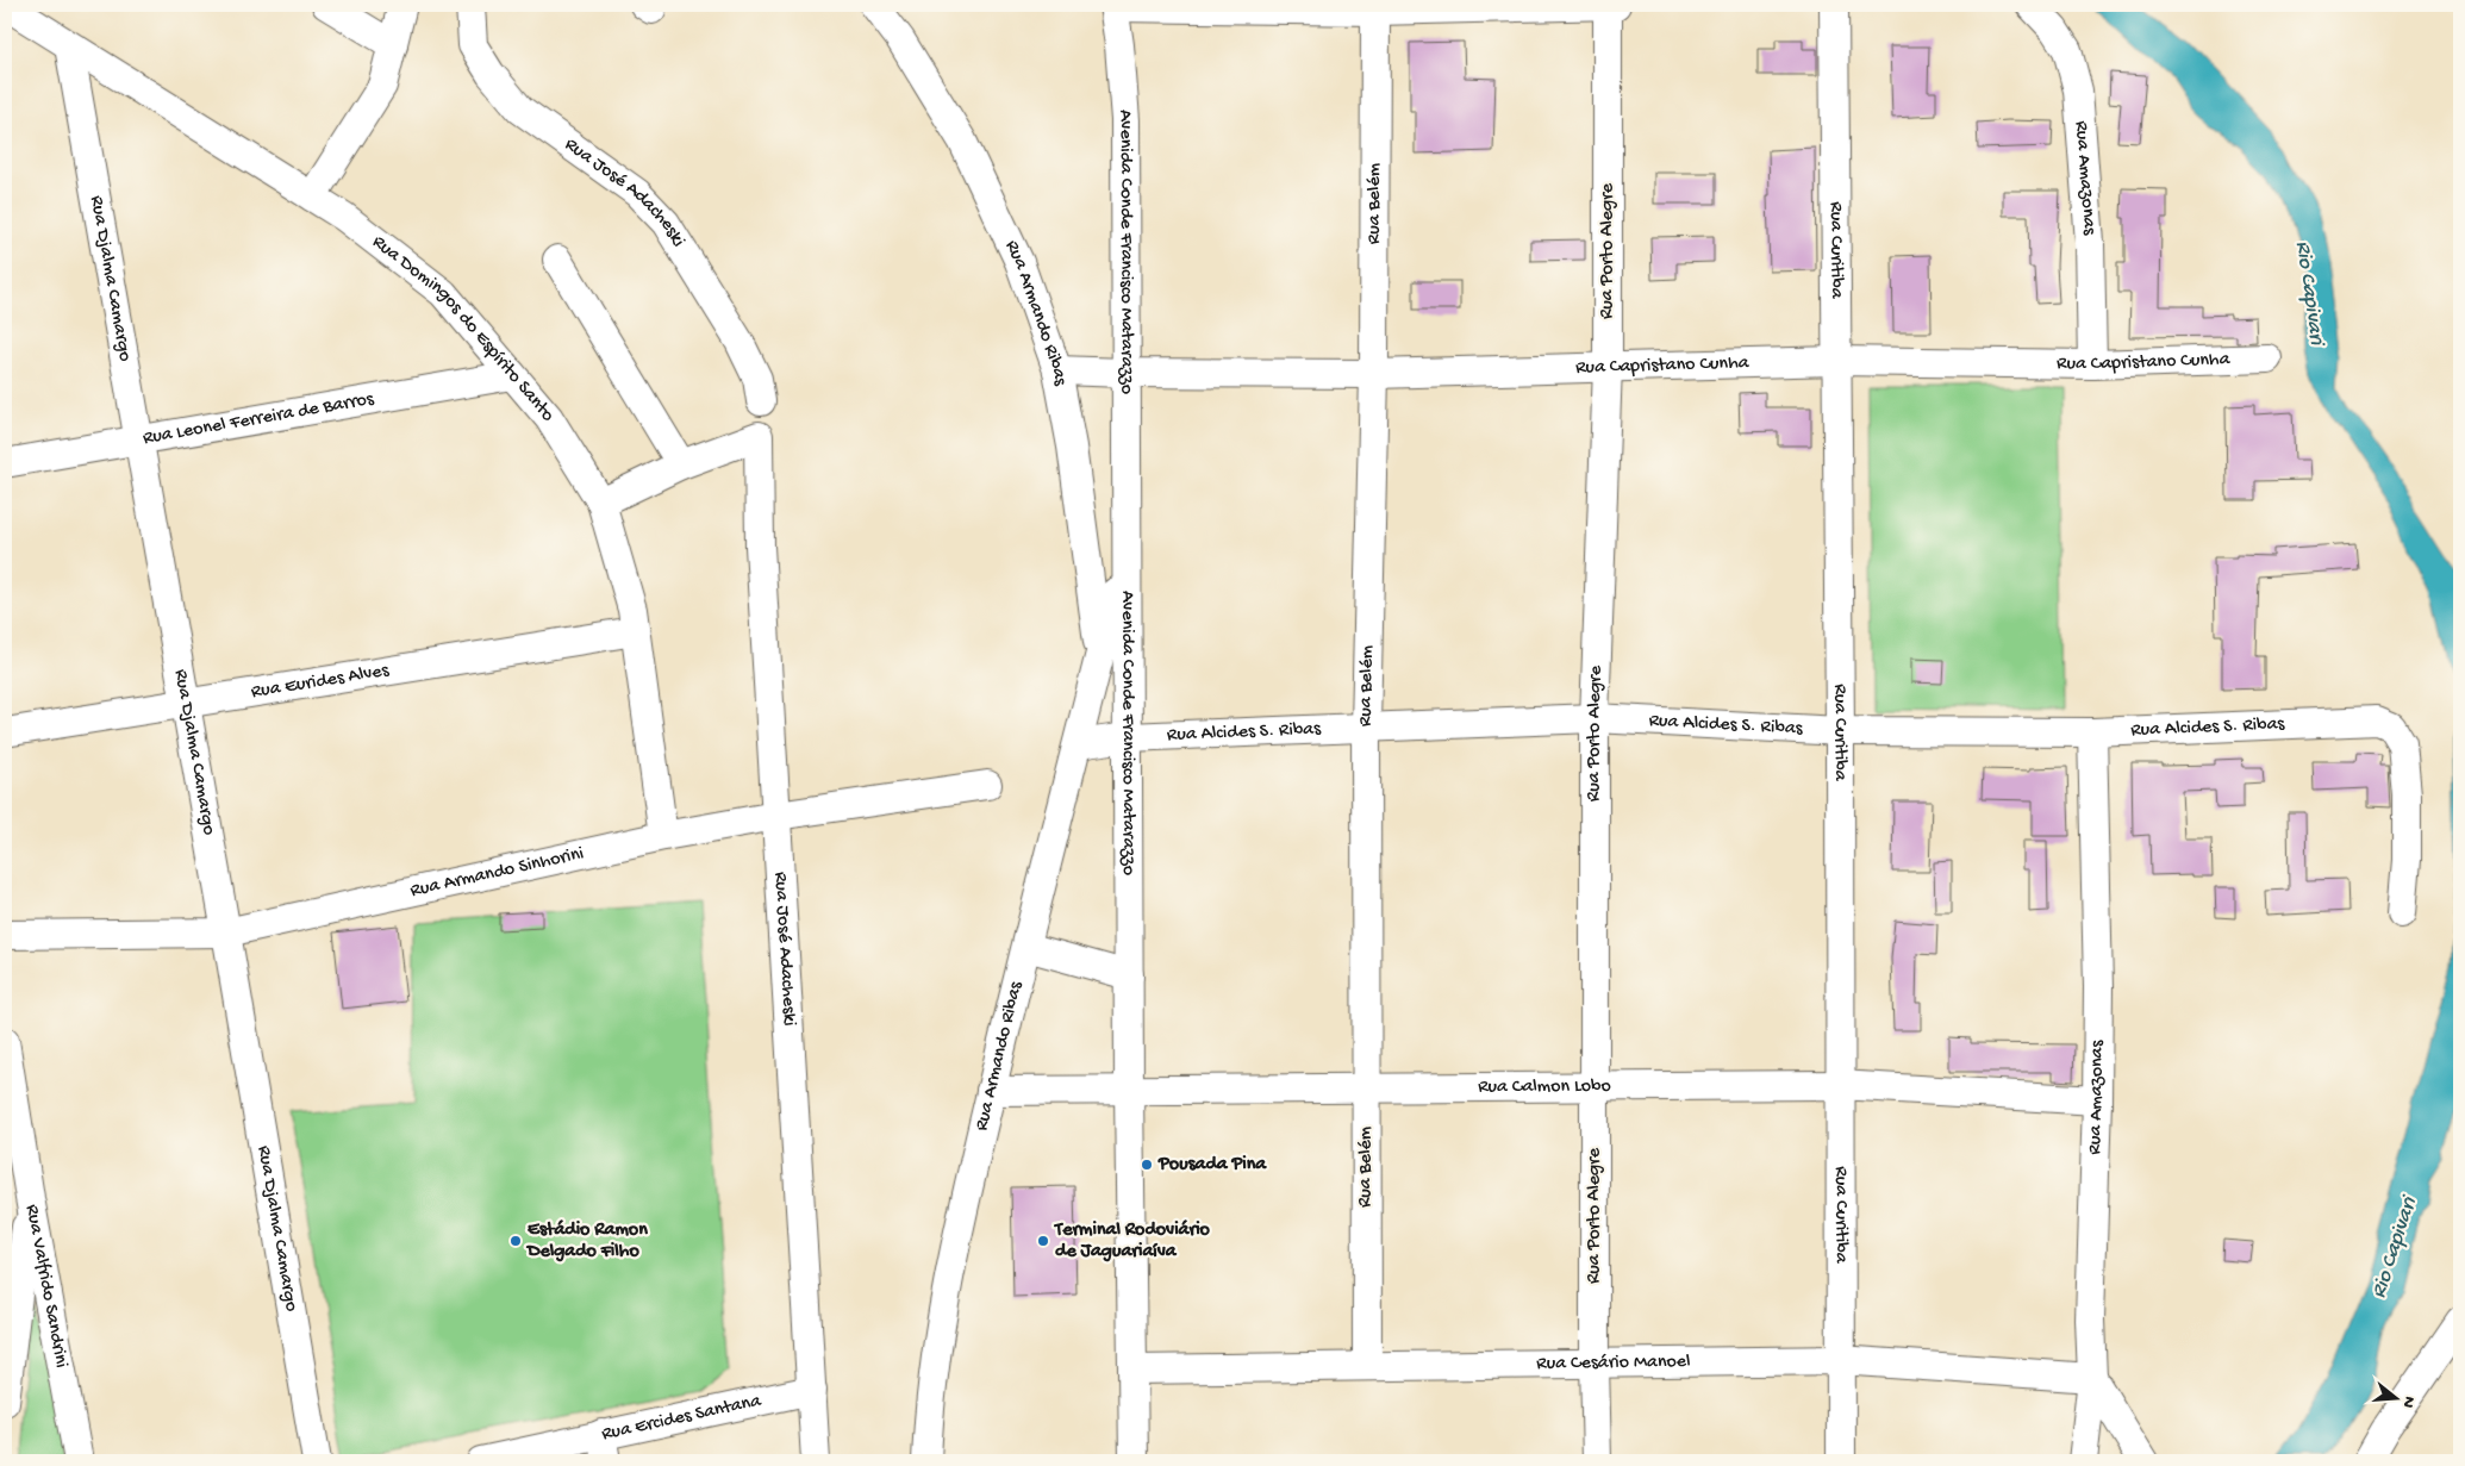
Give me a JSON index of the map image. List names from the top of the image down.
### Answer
{
  "streets": {
    "street": [
      "Rua Amazonas",
      "Rua José Adacheski",
      "Rua Belém",
      "Avenida Conde Francisco Matarazzo",
      "Rua Porto Alegre",
      "Rua Curitiba",
      "Rua Djalma Camargo",
      "Rua Armando Ribas",
      "Rua Domingos do Espírito Santo",
      "Rua Capristano Cunha",
      "Rua Leonel Ferreira de Barros",
      "Rua Eurides Alves",
      "Rua Alcides S. Ribas",
      "Rua Armando Sinhorini",
      "Rua Calmon Lobo",
      "Rua Valfrido Sandrini",
      "Rua Cesário Manoel",
      "Rua Ercides Santana"
    ]
  },
  "crossings": [
    ["Rua Amazonas", "Rua Capristano Cunha"],
    ["Rua Amazonas", "Rua Alcides S. Ribas"],
    ["Rua Amazonas", "Rua Calmon Lobo"],
    ["Rua Amazonas", "Rua Cesário Manoel"],
    ["Rua José Adacheski", "Rua Armando Sinhorini"],
    ["Rua José Adacheski", "Rua Ercides Santana"],
    ["Rua Belém", "Rua Capristano Cunha"],
    ["Rua Belém", "Rua Alcides S. Ribas"],
    ["Rua Belém", "Rua Calmon Lobo"],
    ["Rua Belém", "Rua Cesário Manoel"],
    ["Avenida Conde Francisco Matarazzo", "Rua Armando Ribas"],
    ["Avenida Conde Francisco Matarazzo", "Rua Capristano Cunha"],
    ["Avenida Conde Francisco Matarazzo", "Rua Alcides S. Ribas"],
    ["Avenida Conde Francisco Matarazzo", "Rua Calmon Lobo"],
    ["Avenida Conde Francisco Matarazzo", "Rua Cesário Manoel"],
    ["Rua Porto Alegre", "Rua Capristano Cunha"],
    ["Rua Porto Alegre", "Rua Alcides S. Ribas"],
    ["Rua Porto Alegre", "Rua Calmon Lobo"],
    ["Rua Porto Alegre", "Rua Cesário Manoel"],
    ["Rua Curitiba", "Rua Capristano Cunha"],
    ["Rua Curitiba", "Rua Alcides S. Ribas"],
    ["Rua Curitiba", "Rua Calmon Lobo"],
    ["Rua Curitiba", "Rua Cesário Manoel"],
    ["Rua Djalma Camargo", "Rua Domingos do Espírito Santo"],
    ["Rua Djalma Camargo", "Rua Leonel Ferreira de Barros"],
    ["Rua Djalma Camargo", "Rua Eurides Alves"],
    ["Rua Djalma Camargo", "Rua Armando Sinhorini"],
    ["Rua Armando Ribas", "Rua Capristano Cunha"],
    ["Rua Armando Ribas", "Rua Alcides S. Ribas"],
    ["Rua Armando Ribas", "Rua Calmon Lobo"],
    ["Rua Domingos do Espírito Santo", "Rua Leonel Ferreira de Barros"],
    ["Rua Domingos do Espírito Santo", "Rua Eurides Alves"],
    ["Rua Domingos do Espírito Santo", "Rua Armando Sinhorini"]
  ],
  "water": ["Rio Capivari"],
  "places": ["Pousada Pina", "Estádio Ramon Delgado Filho", "Terminal Rodoviário de Jaguariaíva"],
  "north": "right"
}
